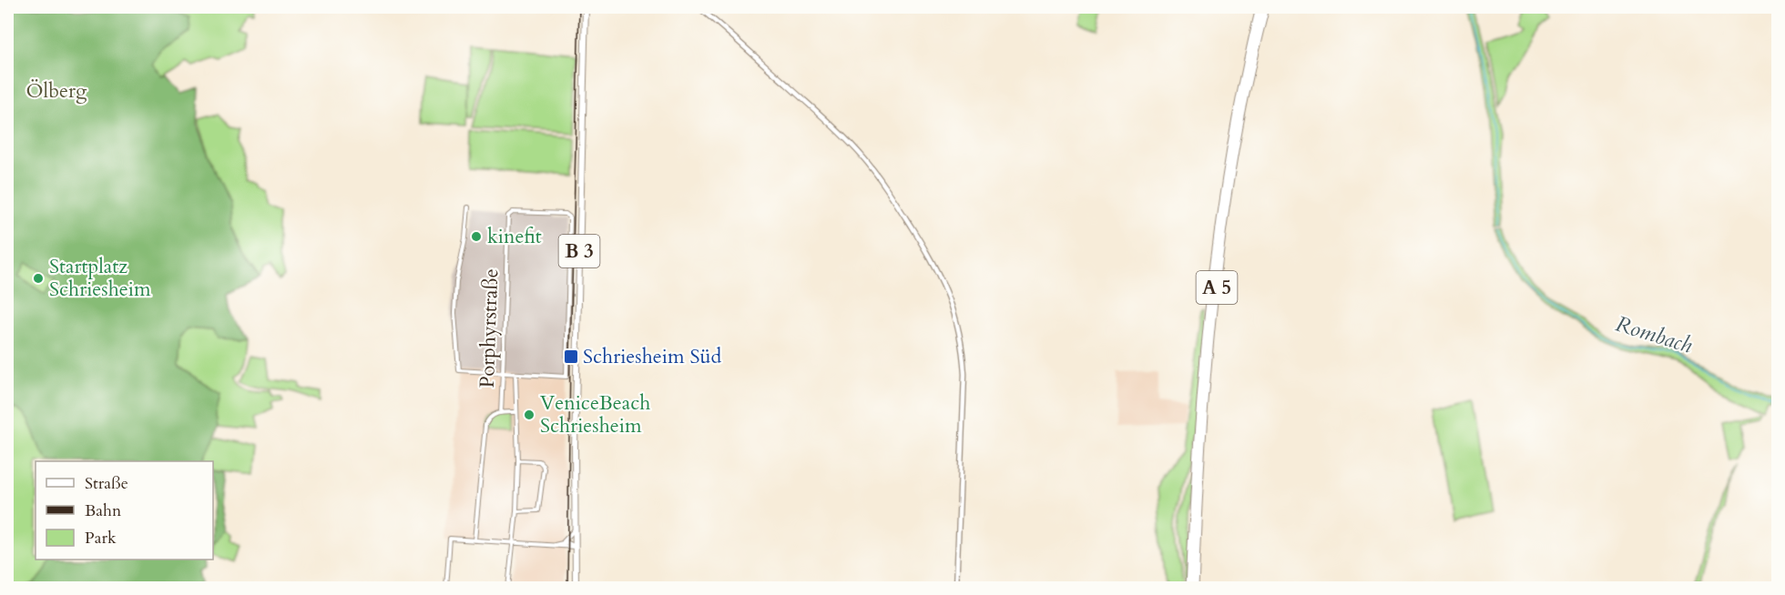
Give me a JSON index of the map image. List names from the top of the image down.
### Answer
{
  "streets": {
    "highway": ["A 5"],
    "main road": ["B 3"],
    "street": ["Porphyrstraße"]
  },
  "water": ["Rombach"],
  "parks": ["Ölberg"],
  "places": {
    "other": ["kinefit", "Startplatz Schriesheim", "VeniceBeach Schriesheim"],
    "transit": ["Schriesheim Süd"]
  },
  "legend": ["Straße", "Bahn", "Park"]
}
